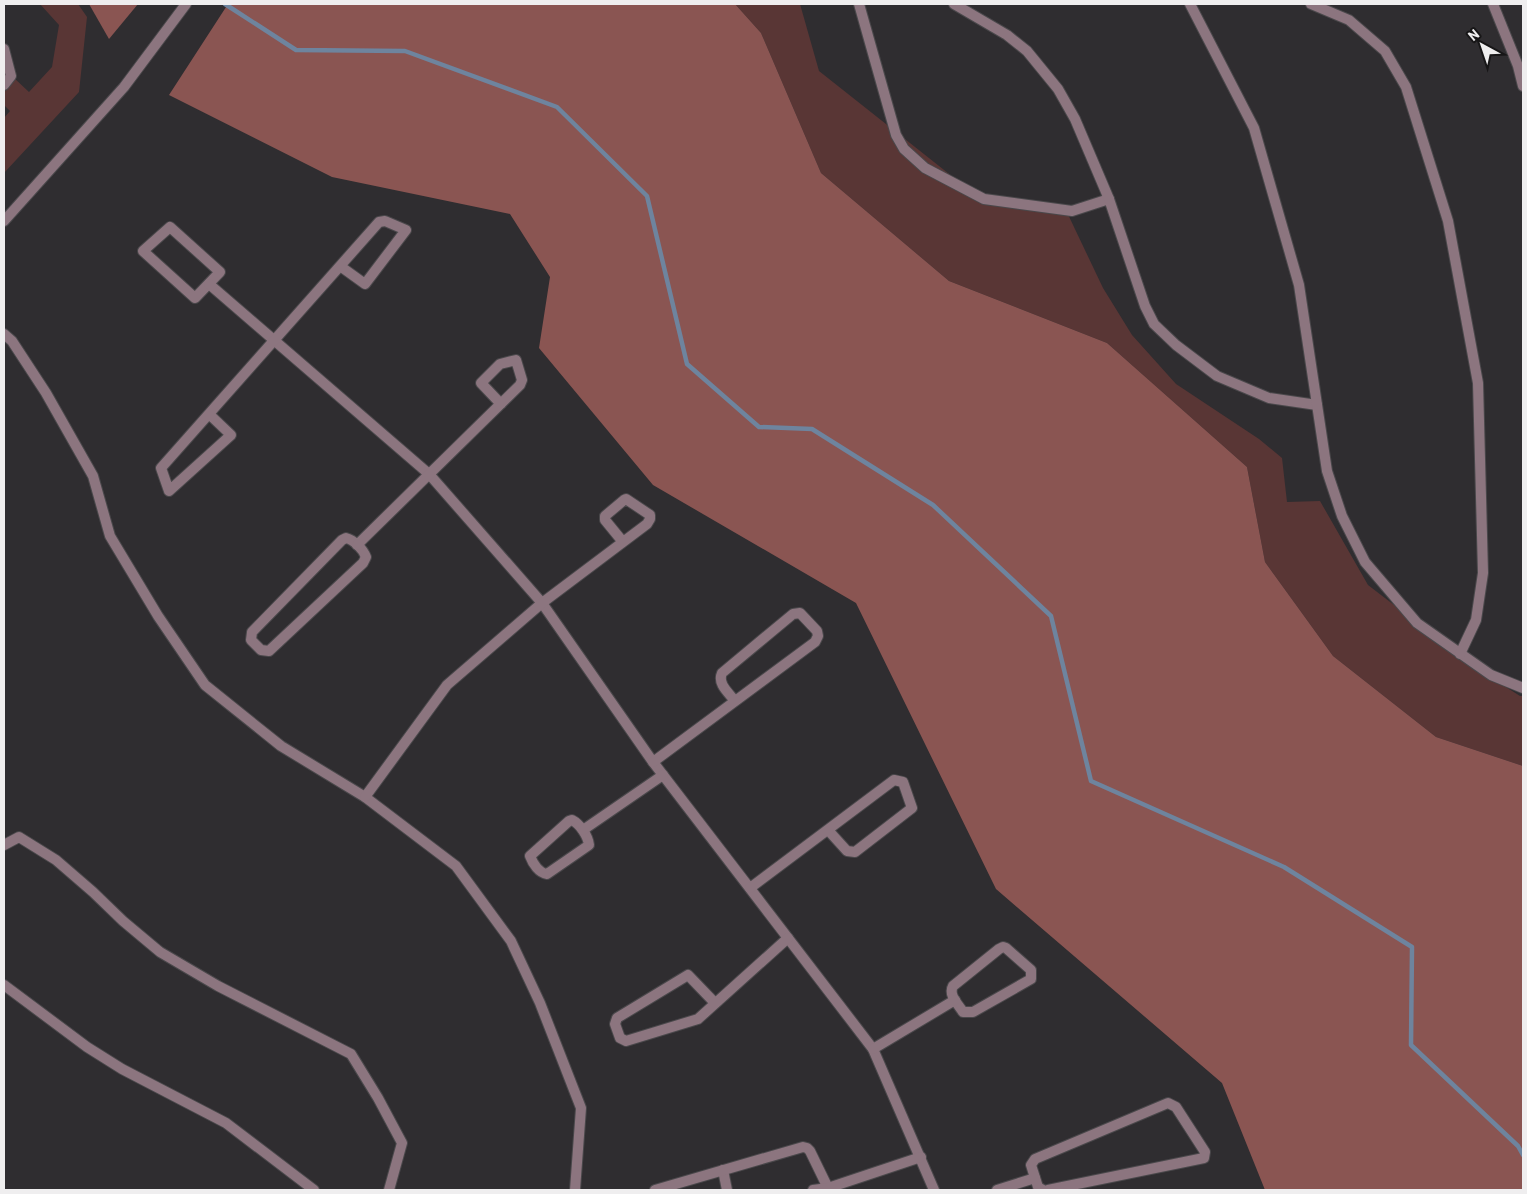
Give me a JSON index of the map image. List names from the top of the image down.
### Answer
{
  "north": "top left"
}
